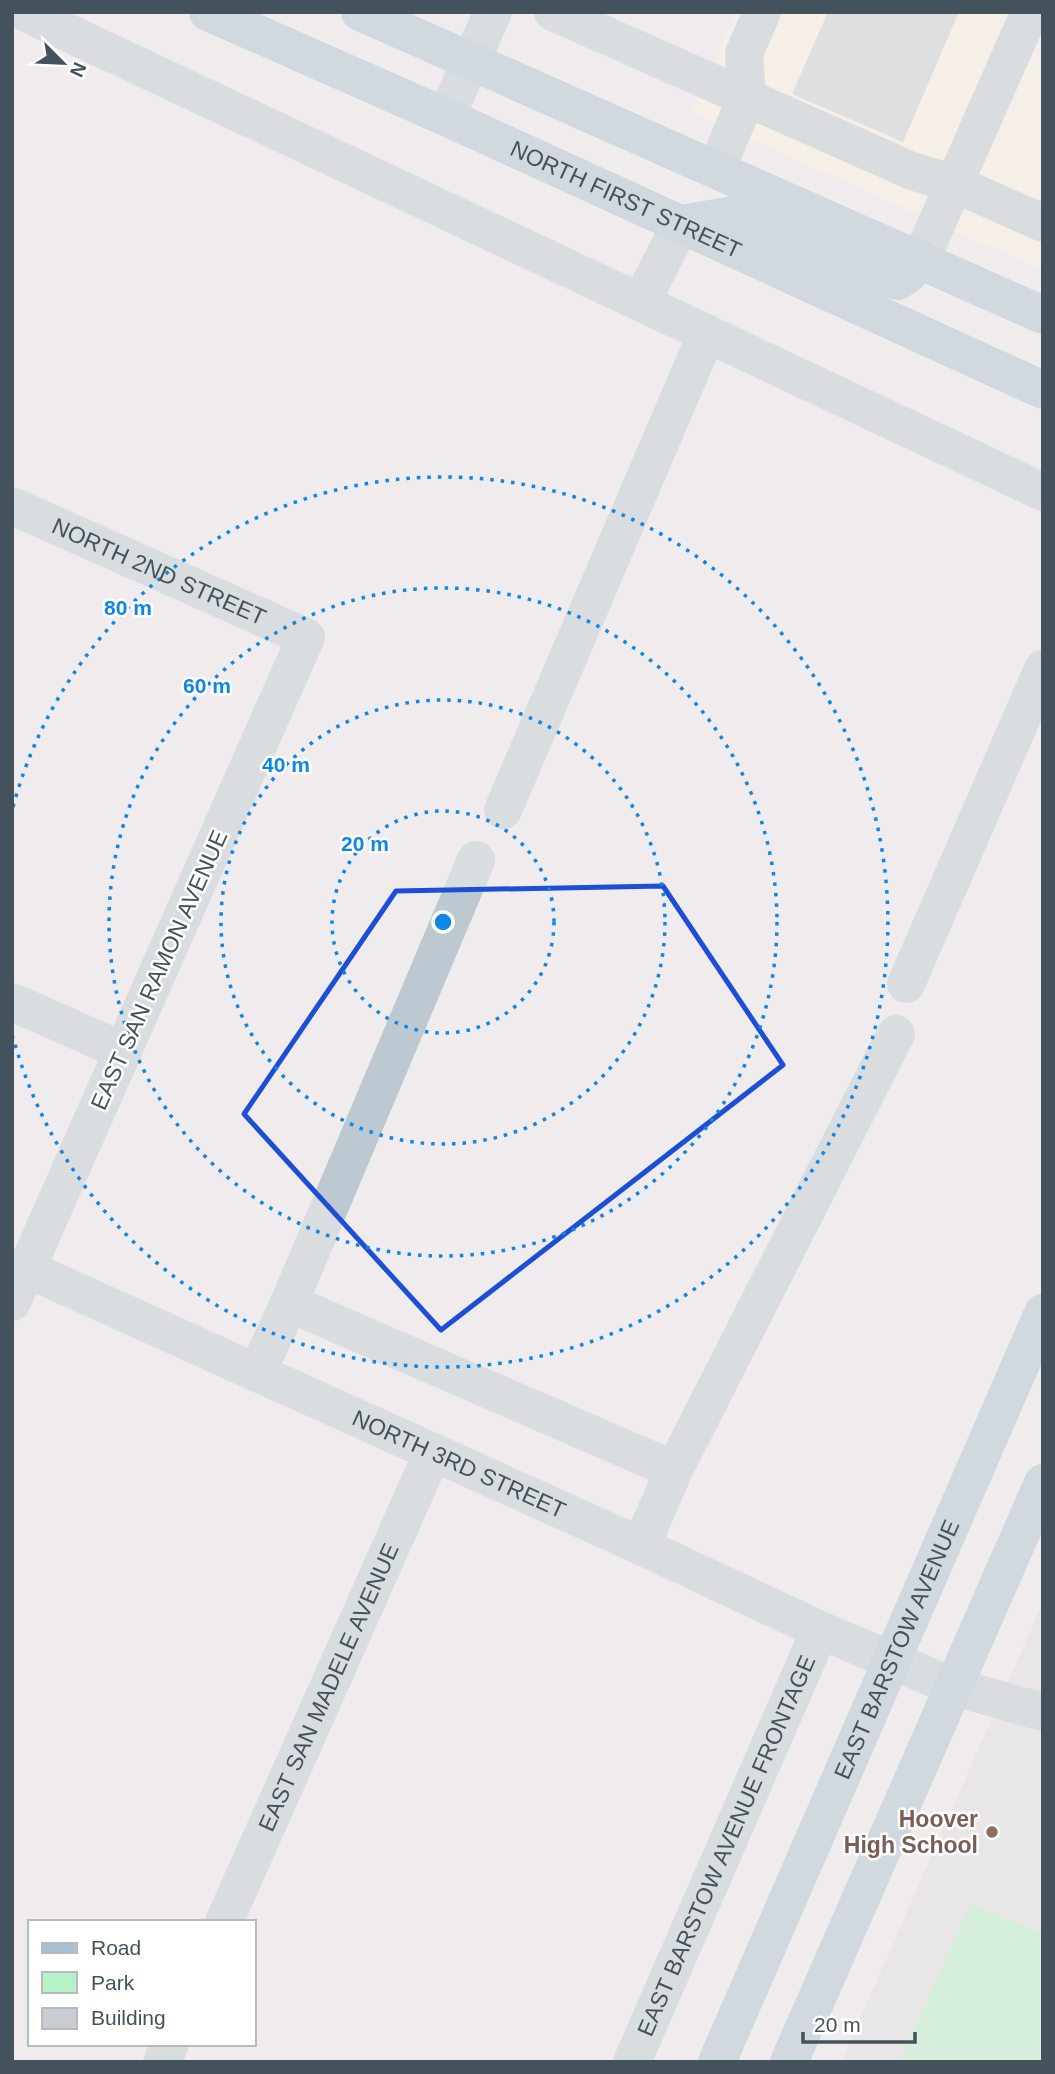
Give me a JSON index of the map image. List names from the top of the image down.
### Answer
{
  "streets": {
    "main road": ["NORTH FIRST STREET", "EAST BARSTOW AVENUE"],
    "street": [
      "NORTH 2ND STREET",
      "EAST SAN RAMON AVENUE",
      "NORTH 3RD STREET",
      "EAST SAN MADELE AVENUE",
      "EAST BARSTOW AVENUE FRONTAGE"
    ]
  },
  "crossings": [
    ["NORTH 2ND STREET", "EAST SAN RAMON AVENUE"],
    ["EAST SAN RAMON AVENUE", "NORTH 3RD STREET"],
    ["NORTH 3RD STREET", "EAST BARSTOW AVENUE"],
    ["NORTH 3RD STREET", "EAST SAN MADELE AVENUE"],
    ["NORTH 3RD STREET", "EAST BARSTOW AVENUE FRONTAGE"]
  ],
  "places": ["Hoover High School"],
  "legend": ["Road", "Park", "Building"],
  "scale_bar": "20 m",
  "north": "bottom right",
  "rings": [
    "80 m",
    "60 m",
    "40 m",
    "20 m"
  ]
}
